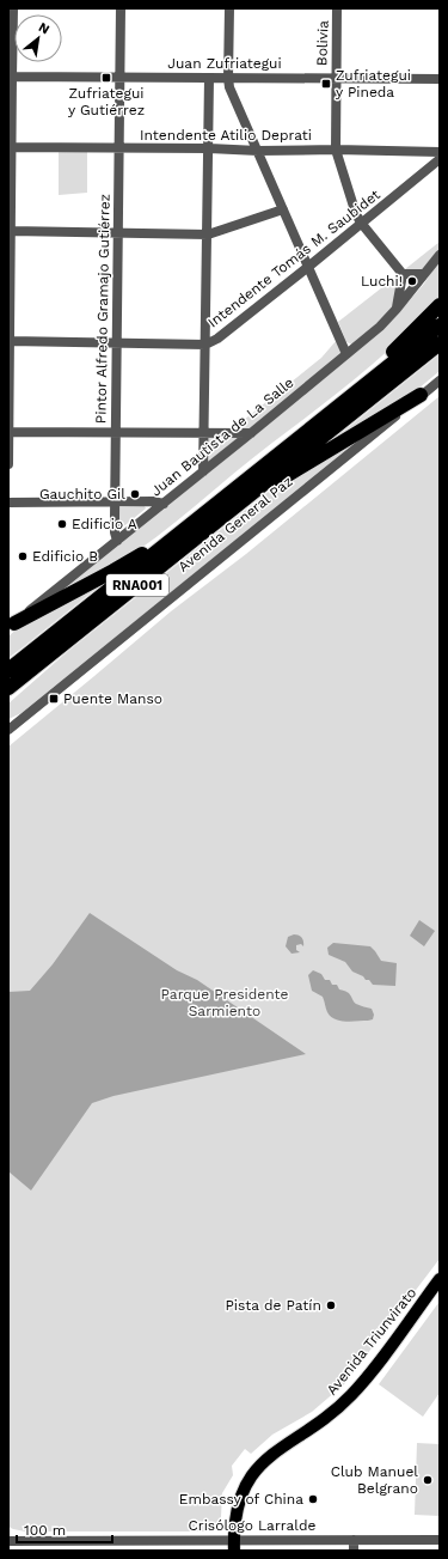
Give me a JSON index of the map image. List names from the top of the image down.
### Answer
{
  "streets": {
    "highway": ["Avenida General Paz", "RNA001"],
    "main road": ["Avenida Triunvirato"],
    "street": [
      "Bolivia",
      "Juan Zufriategui",
      "Intendente Atilio Deprati",
      "Intendente Tomás M. Saubidet",
      "Pintor Alfredo Gramajo Gutiérrez",
      "Juan Bautista de La Salle",
      "Crisólogo Larralde"
    ]
  },
  "crossings": [
    ["Bolivia", "Juan Zufriategui"],
    ["Bolivia", "Intendente Atilio Deprati"],
    ["Bolivia", "Intendente Tomás M. Saubidet"],
    ["Juan Zufriategui", "Pintor Alfredo Gramajo Gutiérrez"],
    ["Intendente Atilio Deprati", "Pintor Alfredo Gramajo Gutiérrez"],
    ["Intendente Tomás M. Saubidet", "Pintor Alfredo Gramajo Gutiérrez"],
    ["Pintor Alfredo Gramajo Gutiérrez", "Juan Bautista de La Salle"],
    ["Avenida Triunvirato", "Crisólogo Larralde"]
  ],
  "parks": ["Parque Presidente Sarmiento"],
  "places": {
    "transit": ["Zufriategui y Gutiérrez", "Zufriategui y Pineda", "Puente Manso"],
    "other": [
      "Luchi!",
      "Gauchito Gil",
      "Edificio A",
      "Edificio B",
      "Pista de Patín",
      "Club Manuel Belgrano",
      "Embassy of China"
    ]
  },
  "scale_bar": "100 m",
  "north": "top right"
}
